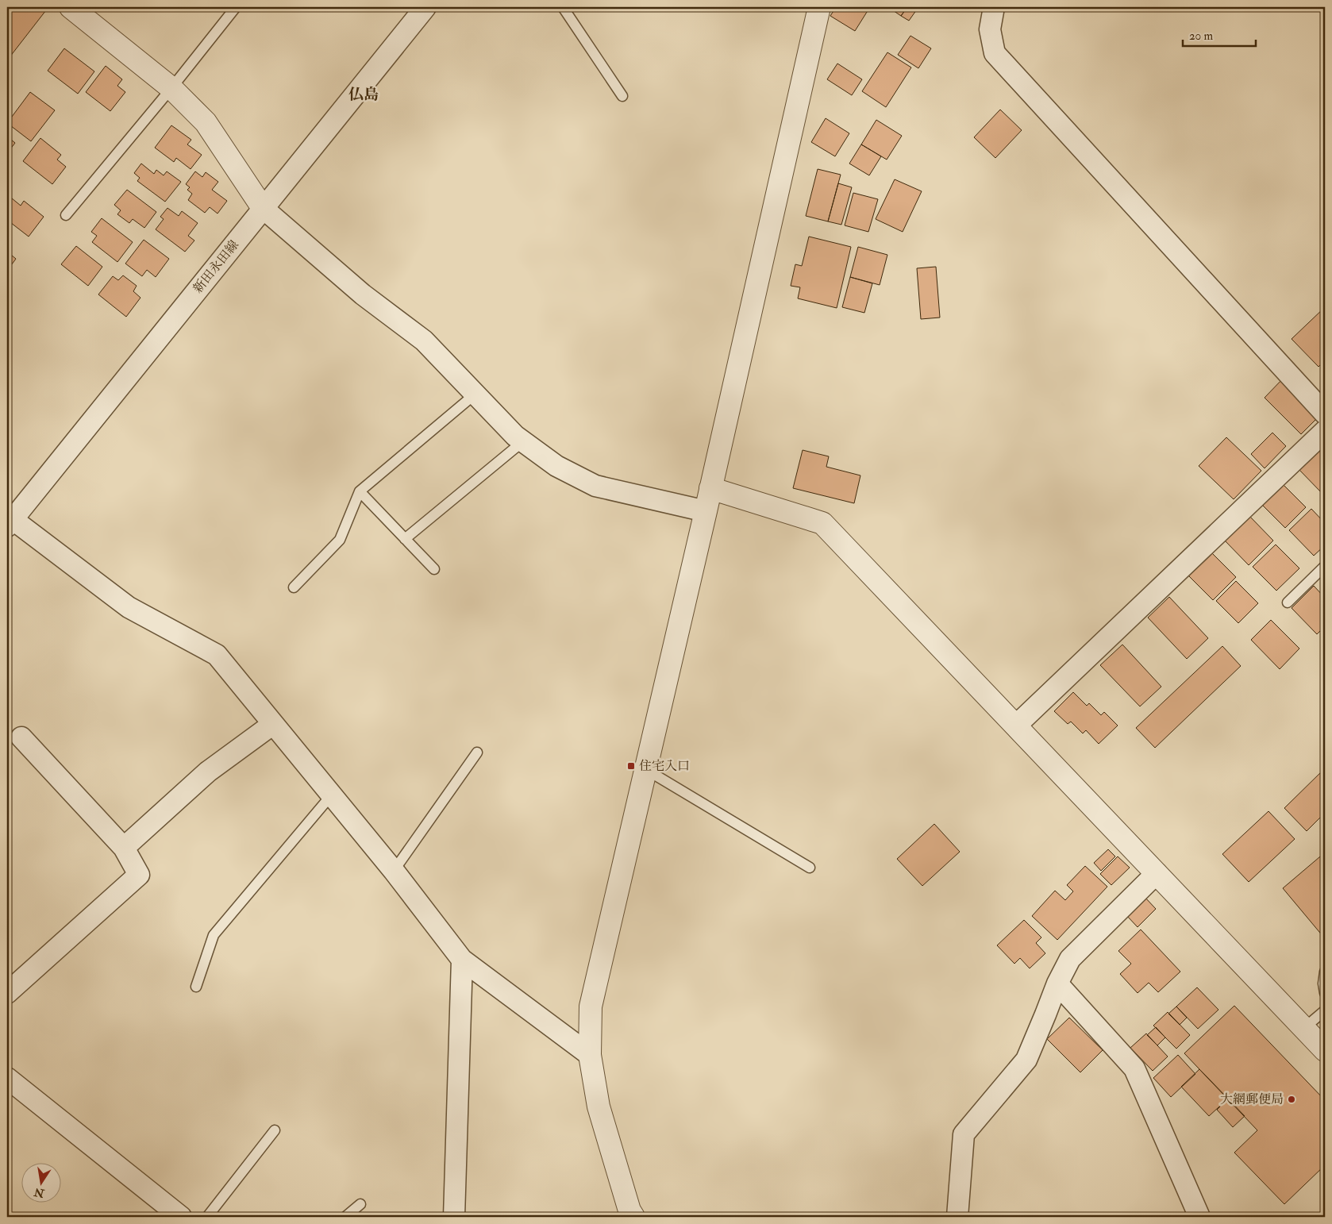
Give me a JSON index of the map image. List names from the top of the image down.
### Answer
{
  "streets": {
    "street": ["新田永田線"]
  },
  "districts": ["仏島"],
  "places": {
    "transit": ["住宅入口"],
    "other": ["大網郵便局"]
  },
  "scale_bar": "20 m",
  "north": "bottom"
}
